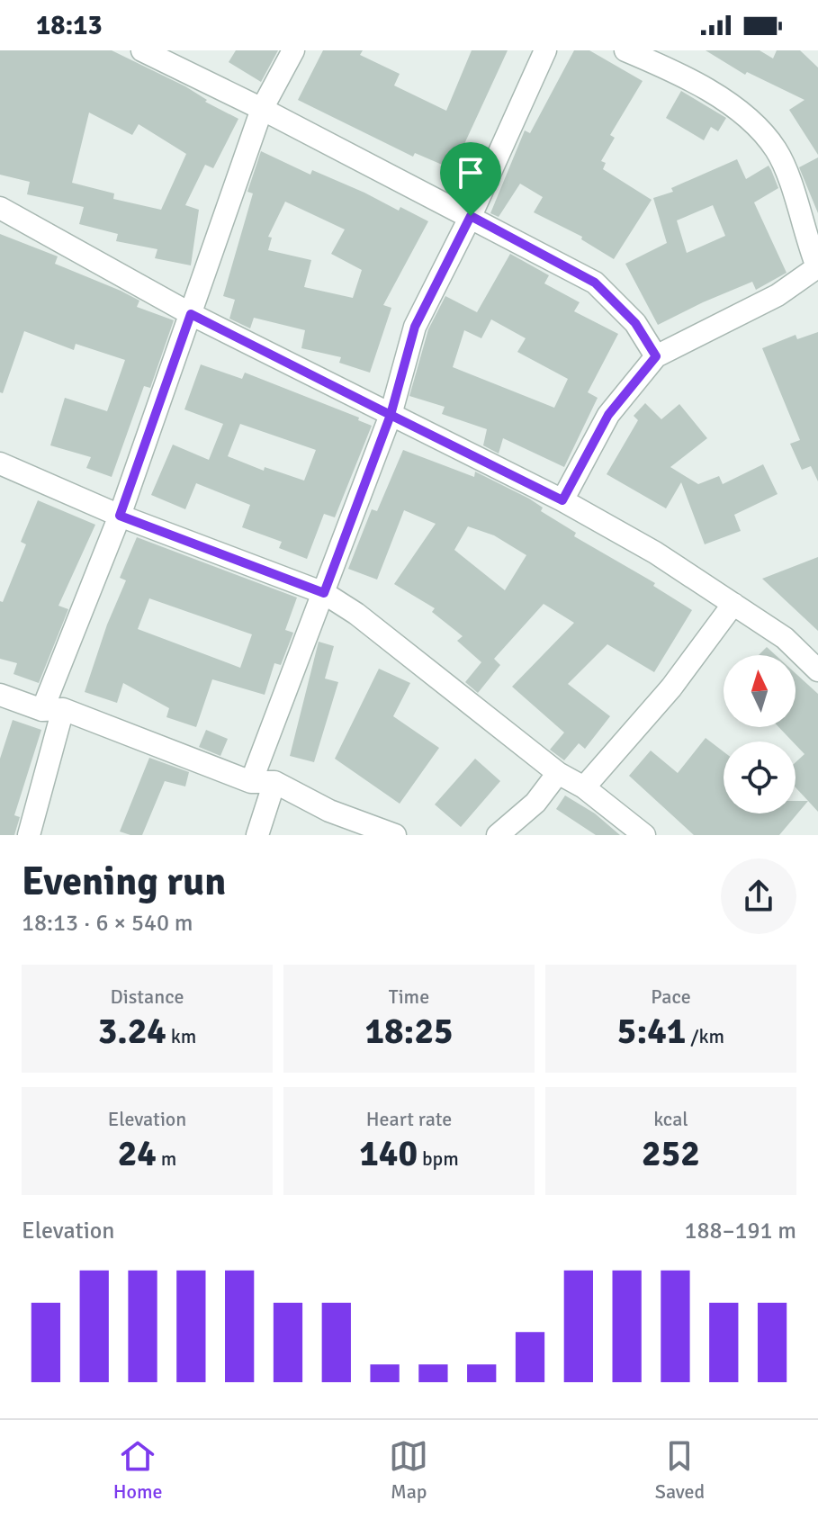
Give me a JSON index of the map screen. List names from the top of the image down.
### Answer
{
  "north": "top",
  "page": {
    "status": "18:13",
    "heading": ["Evening run", "18:13 · 6 × 540 m"],
    "stats": [
      ["Distance", "3.24 km"],
      ["Time", "18:25"],
      ["Pace", "5:41 /km"],
      ["Elevation", "24 m"],
      ["Heart rate", "140 bpm"],
      ["kcal", "252"]
    ],
    "chart": ["Elevation", "188–191 m"],
    "tabs": ["Home", "Map", "Saved"]
  }
}
